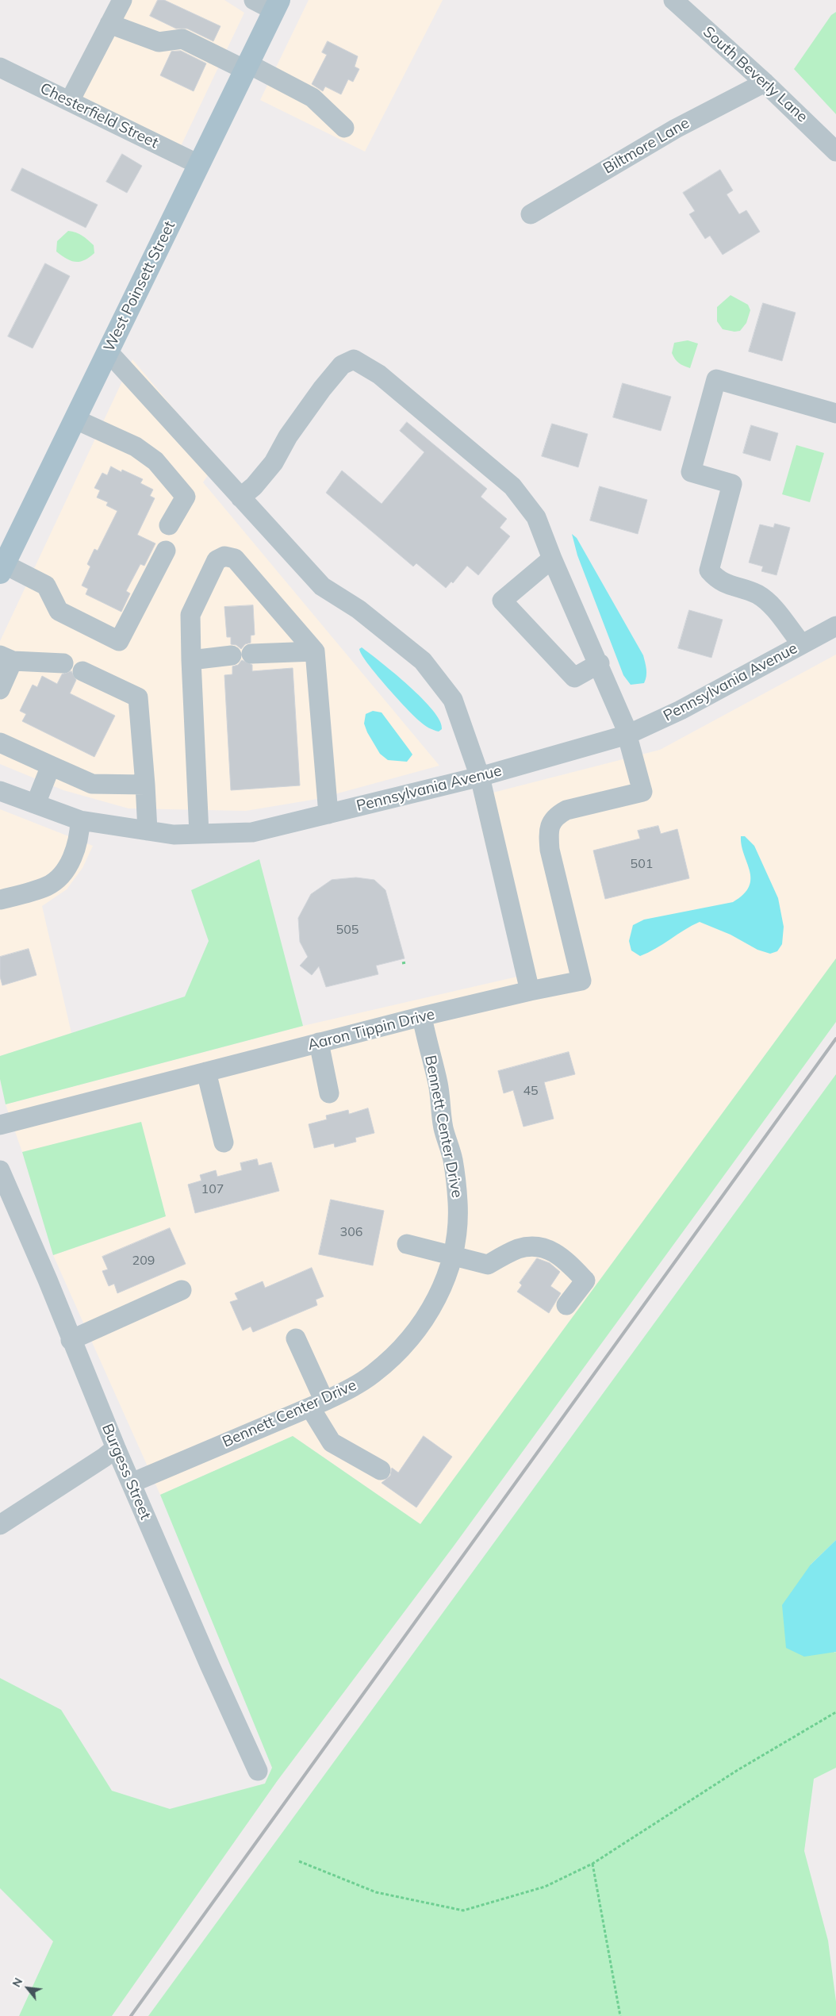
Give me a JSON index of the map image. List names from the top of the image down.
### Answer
{
  "streets": {
    "main road": ["West Poinsett Street"],
    "street": [
      "South Beverly Lane",
      "Chesterfield Street",
      "Biltmore Lane",
      "Pennsylvania Avenue",
      "Aaron Tippin Drive",
      "Bennett Center Drive",
      "Burgess Street"
    ]
  },
  "crossings": [
    ["South Beverly Lane", "Biltmore Lane"],
    ["Chesterfield Street", "West Poinsett Street"],
    ["Pennsylvania Avenue", "Aaron Tippin Drive"],
    ["Aaron Tippin Drive", "Bennett Center Drive"],
    ["Bennett Center Drive", "Burgess Street"]
  ],
  "house_numbers": [
    "501",
    "505",
    "45",
    "107",
    "306",
    "209"
  ],
  "north": "top left"
}
